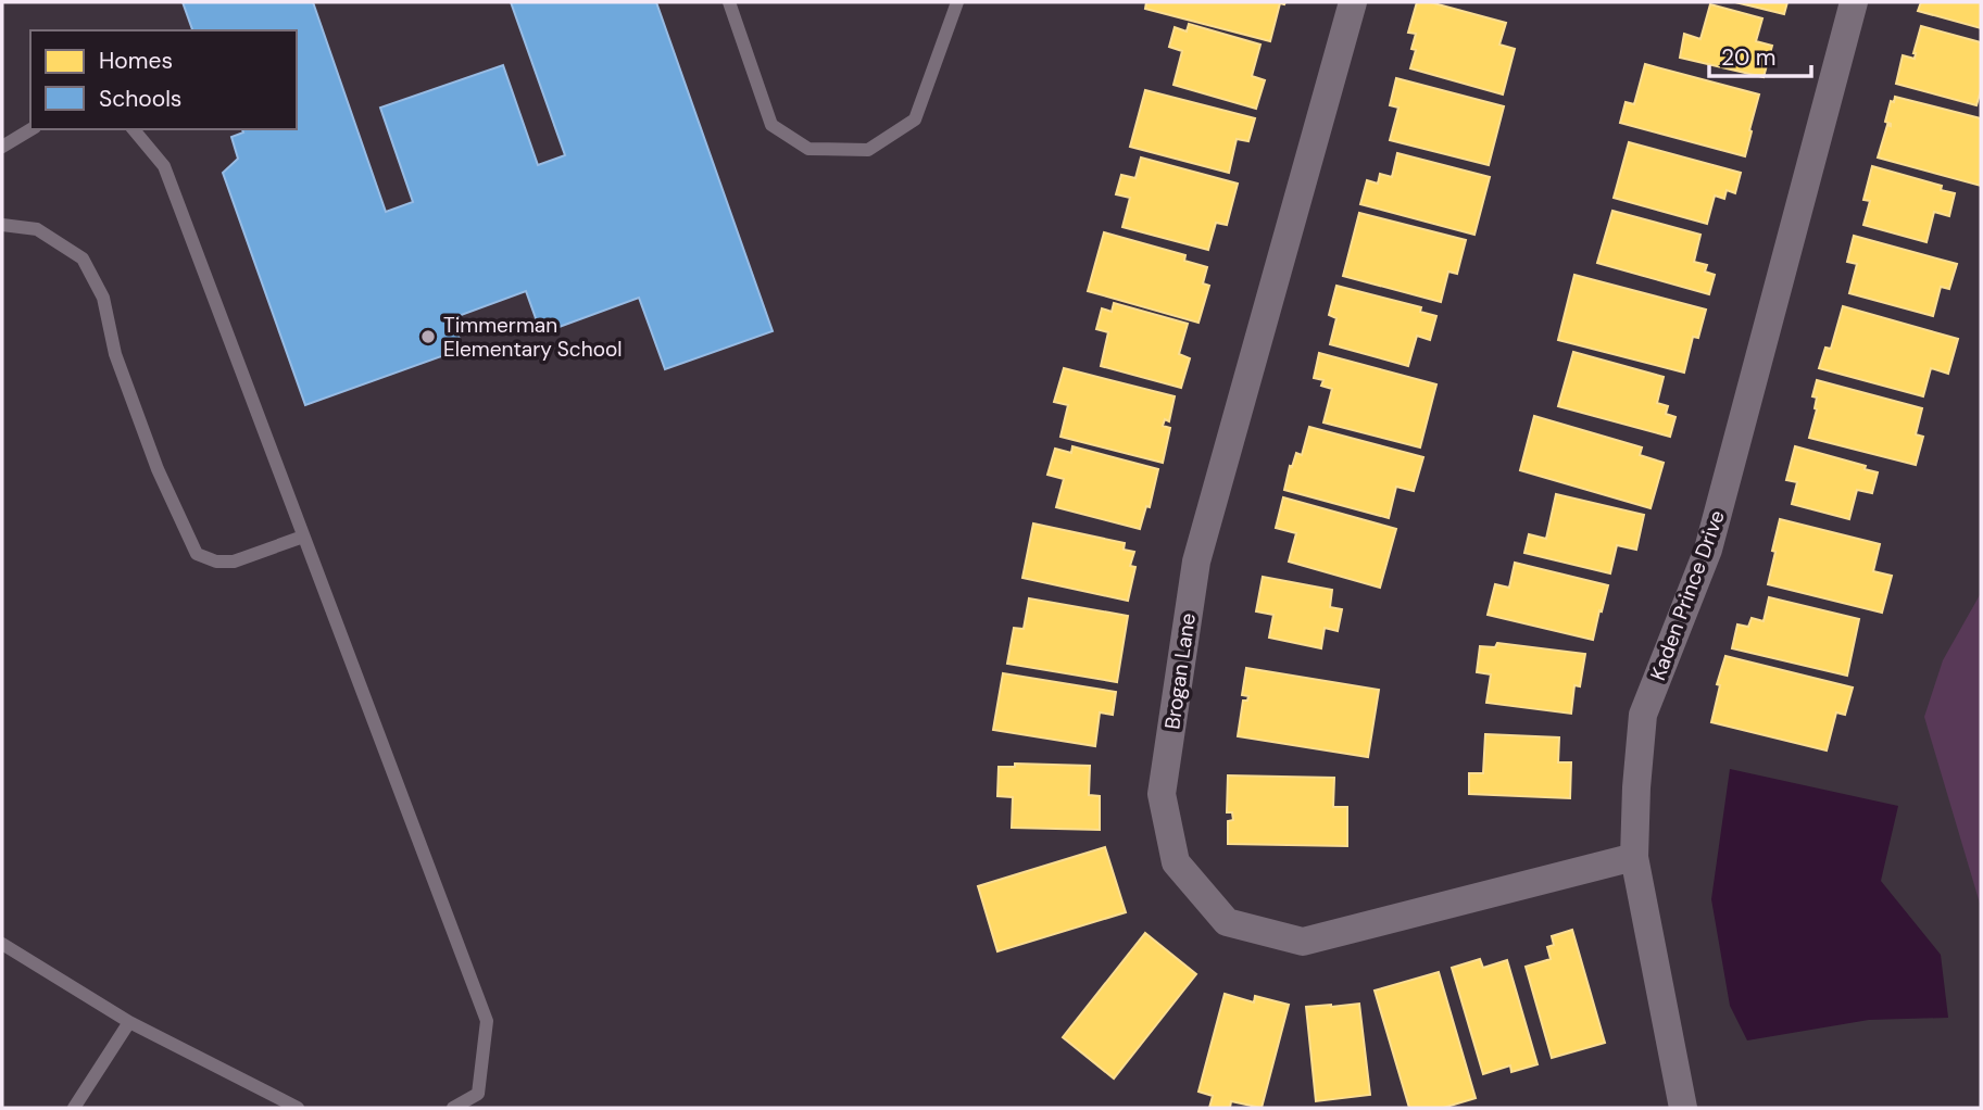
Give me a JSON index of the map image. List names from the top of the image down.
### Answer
{
  "streets": {
    "street": ["Kaden Prince Drive", "Brogan Lane"]
  },
  "crossings": [
    ["Kaden Prince Drive", "Brogan Lane"]
  ],
  "places": ["Timmerman Elementary School"],
  "legend": ["Homes", "Schools"],
  "scale_bar": "20 m"
}
